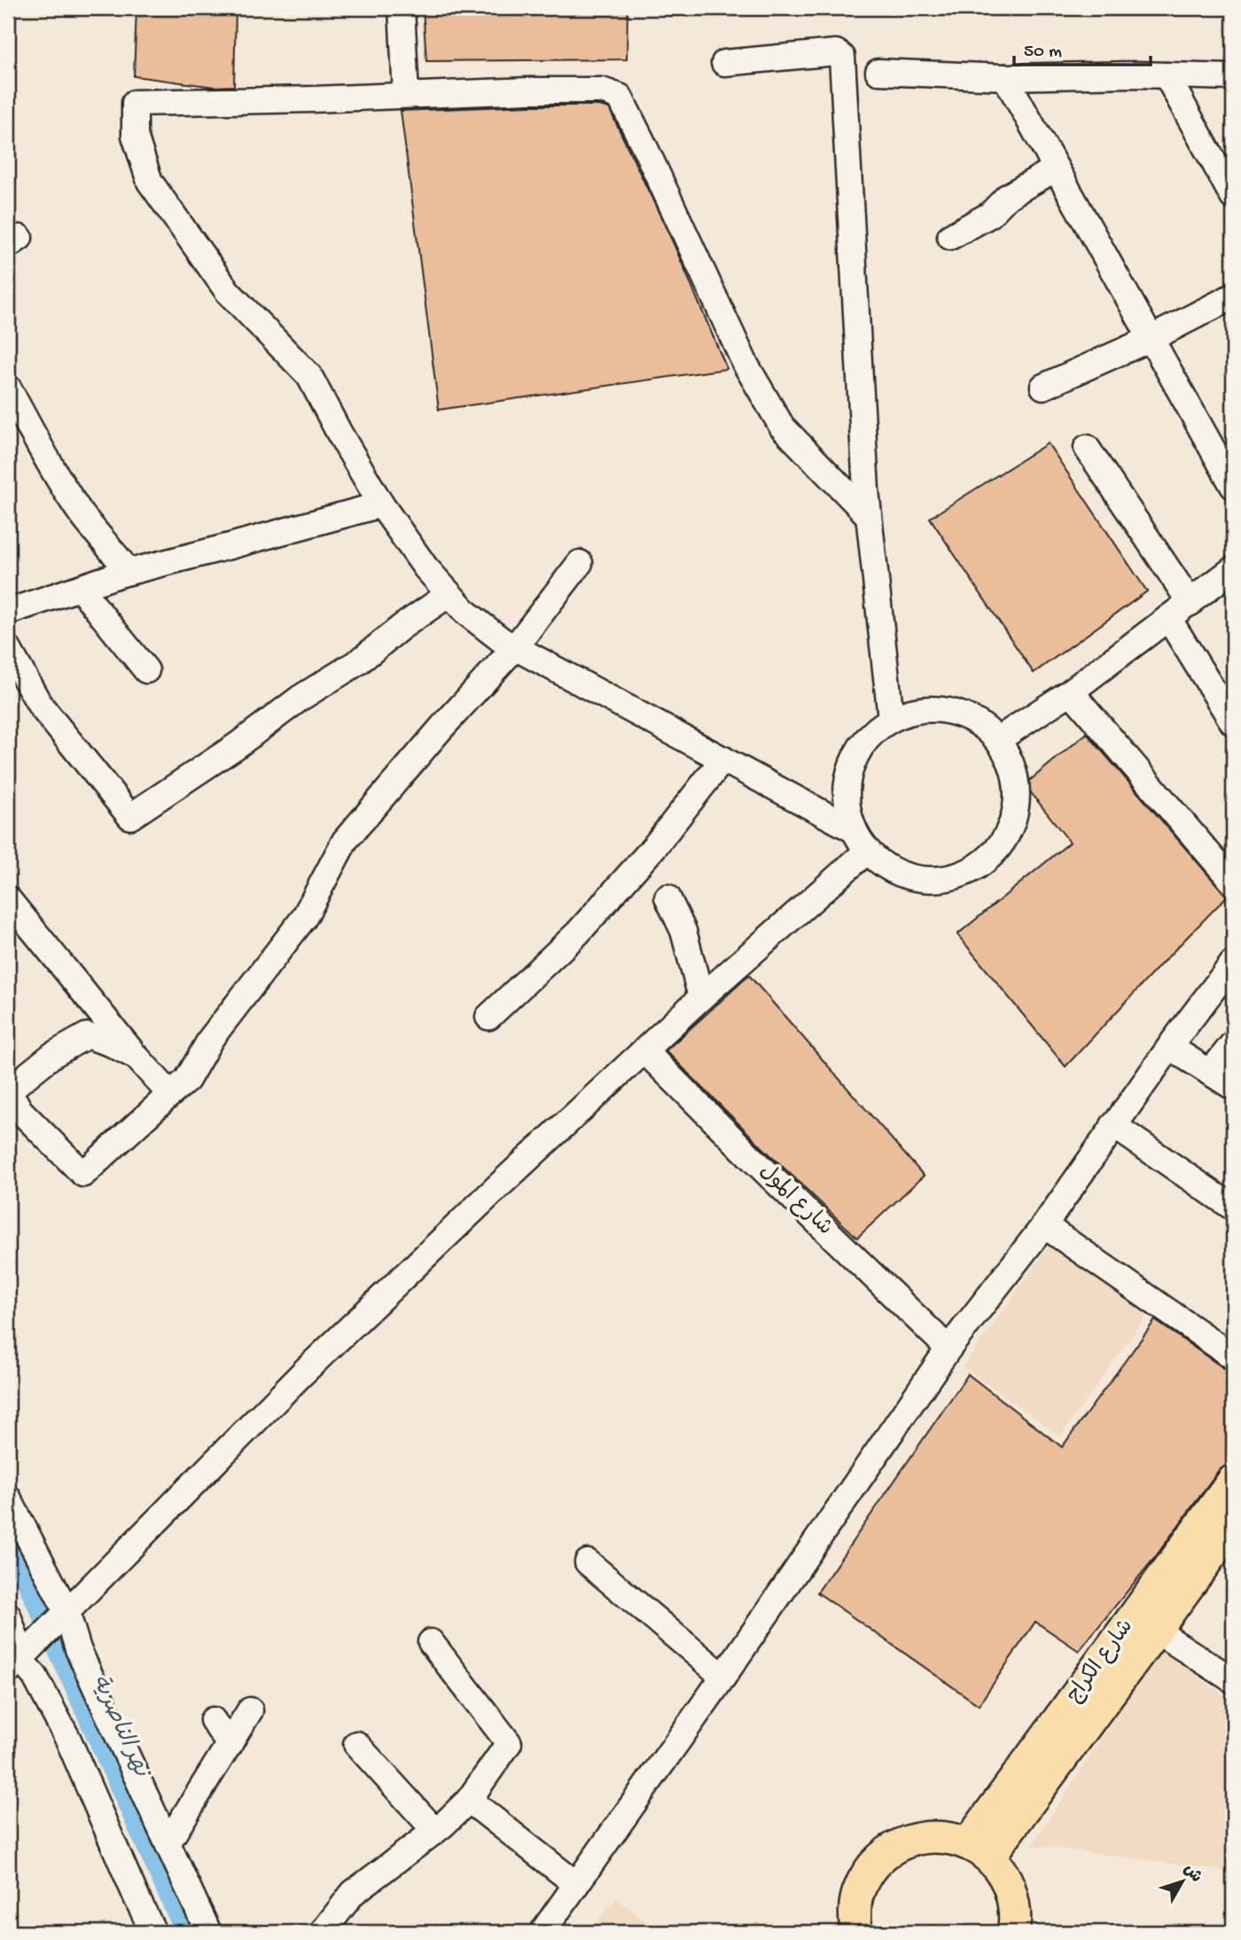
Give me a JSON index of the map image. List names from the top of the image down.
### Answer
{
  "streets": {
    "main road": ["شارع الكراج"],
    "street": ["شارع المول"]
  },
  "water": ["نهر الناصرية"],
  "scale_bar": "50 m",
  "north": "top right"
}
